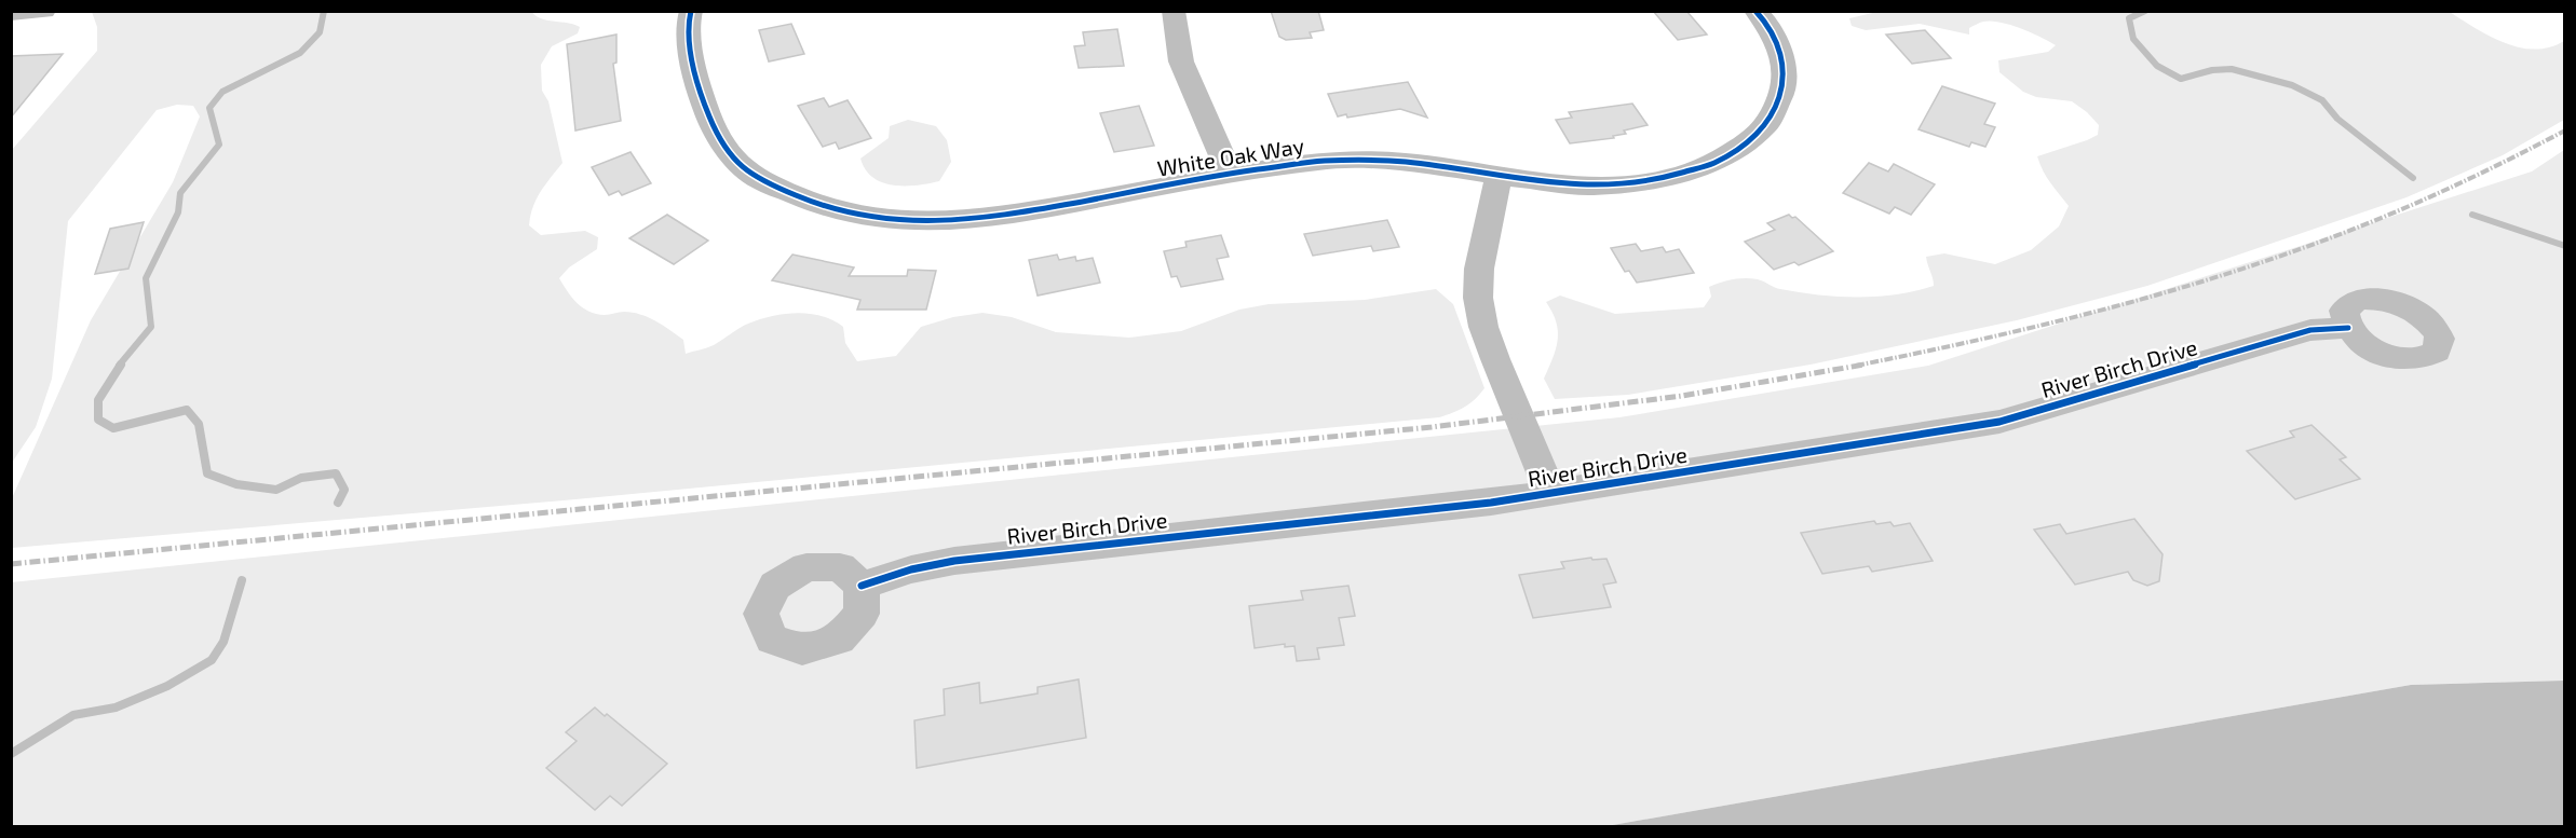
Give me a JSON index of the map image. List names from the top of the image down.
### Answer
{
  "streets": {
    "street": ["White Oak Way", "River Birch Drive"]
  }
}
